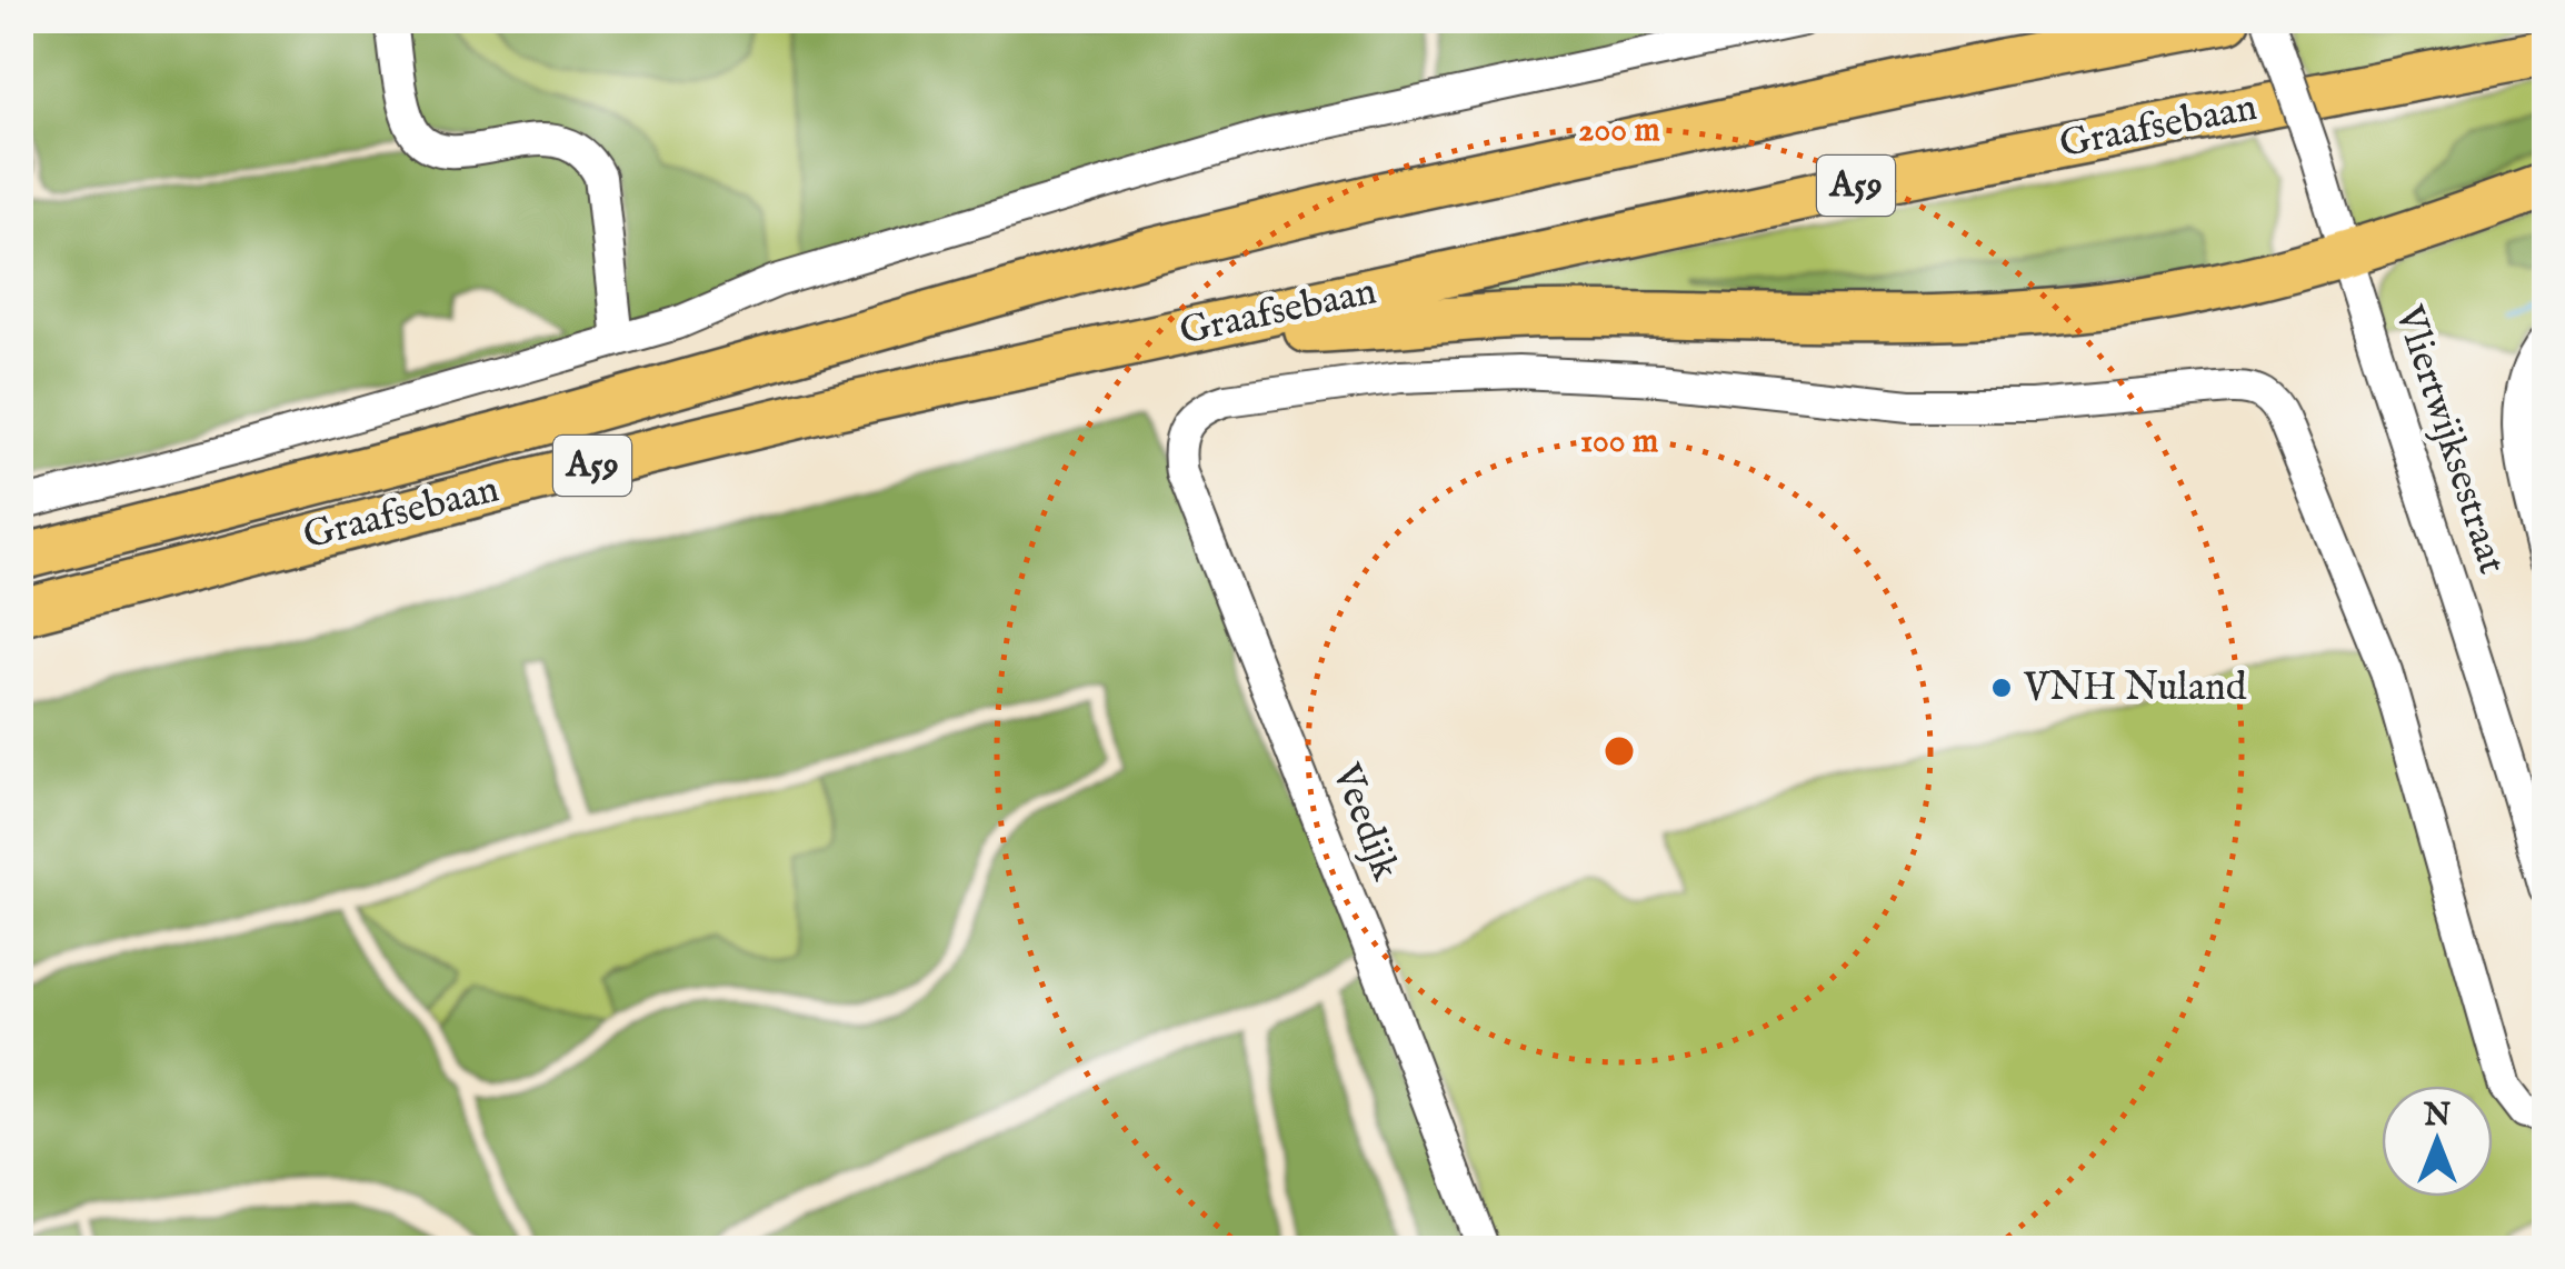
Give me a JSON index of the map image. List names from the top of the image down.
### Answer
{
  "streets": {
    "highway": ["Graafsebaan", "A59"],
    "street": ["Vliertwijksestraat", "Veedijk"]
  },
  "crossings": [
    ["Graafsebaan", "A59"],
    ["Graafsebaan", "Veedijk"],
    ["A59", "Vliertwijksestraat"]
  ],
  "places": ["VNH Nuland"],
  "north": "top",
  "rings": ["200 m", "100 m"]
}
